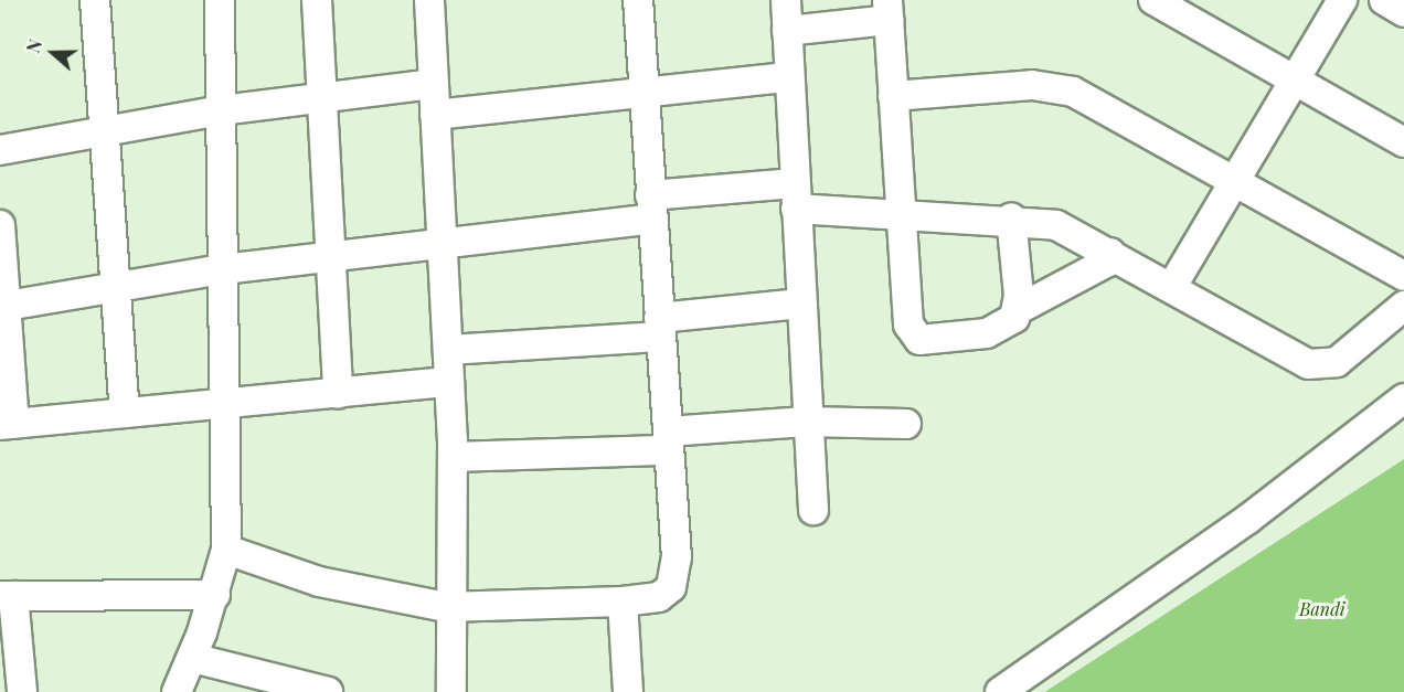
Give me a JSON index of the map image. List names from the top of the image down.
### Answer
{
  "water": ["Bandi"],
  "north": "left"
}
